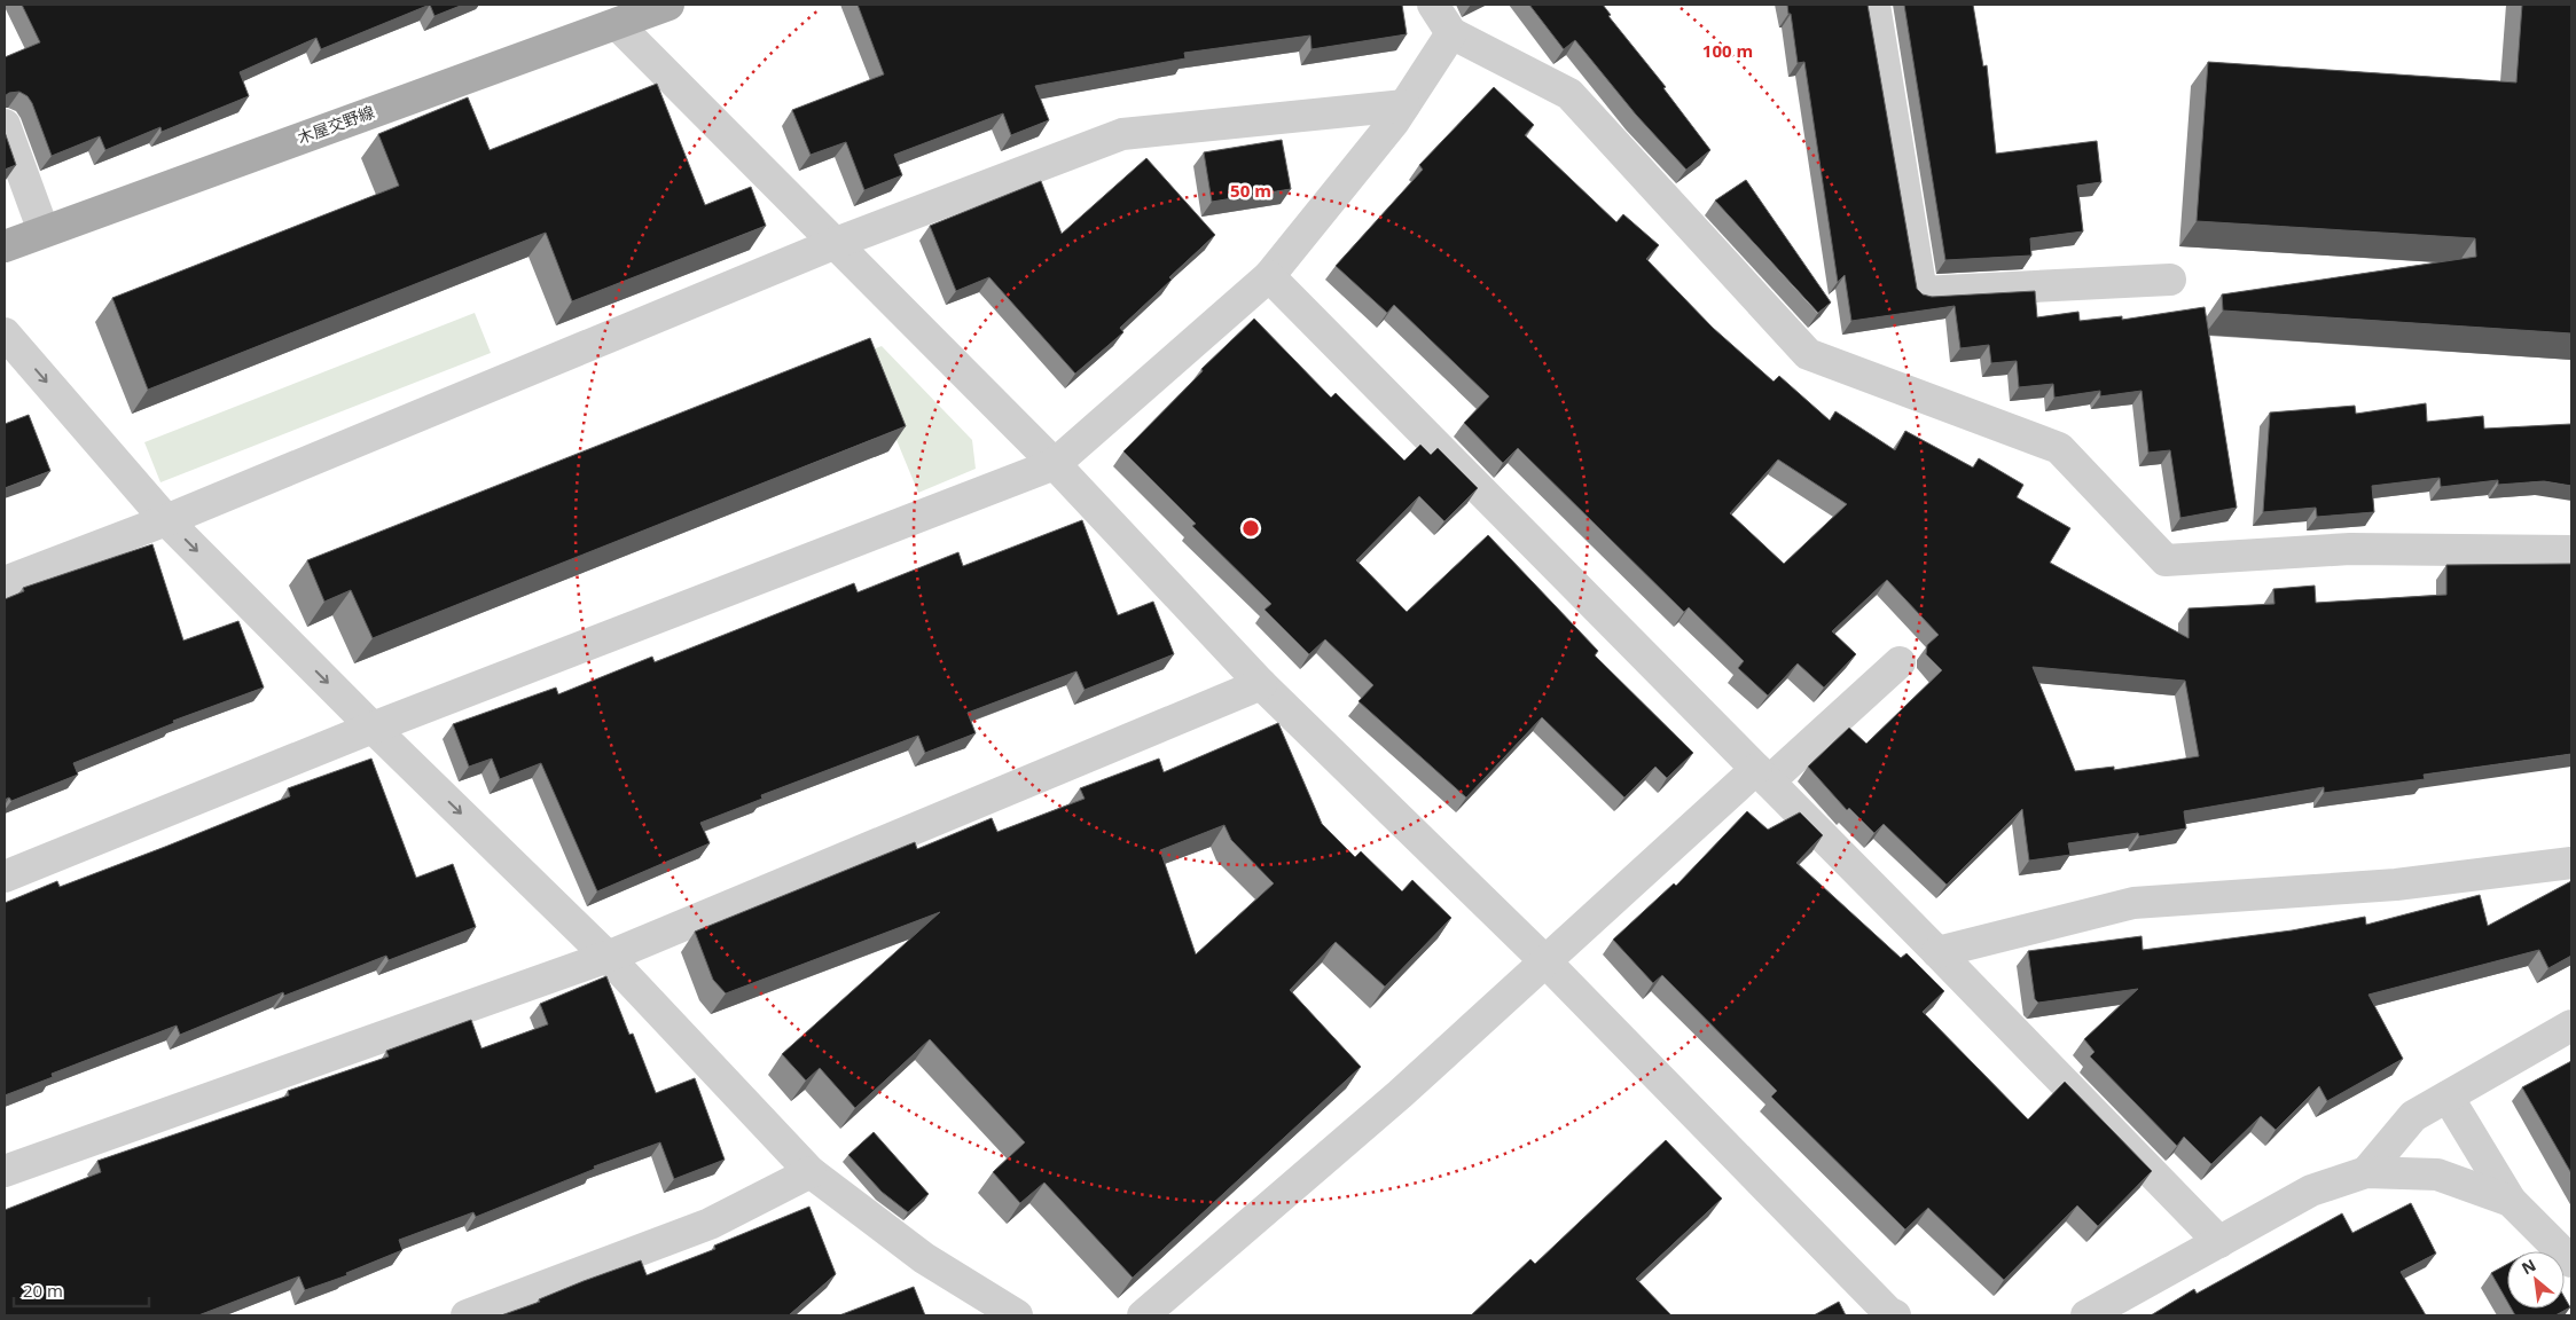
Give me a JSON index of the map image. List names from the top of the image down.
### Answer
{
  "streets": {
    "main road": ["木屋交野線"]
  },
  "scale_bar": "20 m",
  "north": "top left",
  "rings": ["100 m", "50 m"]
}
